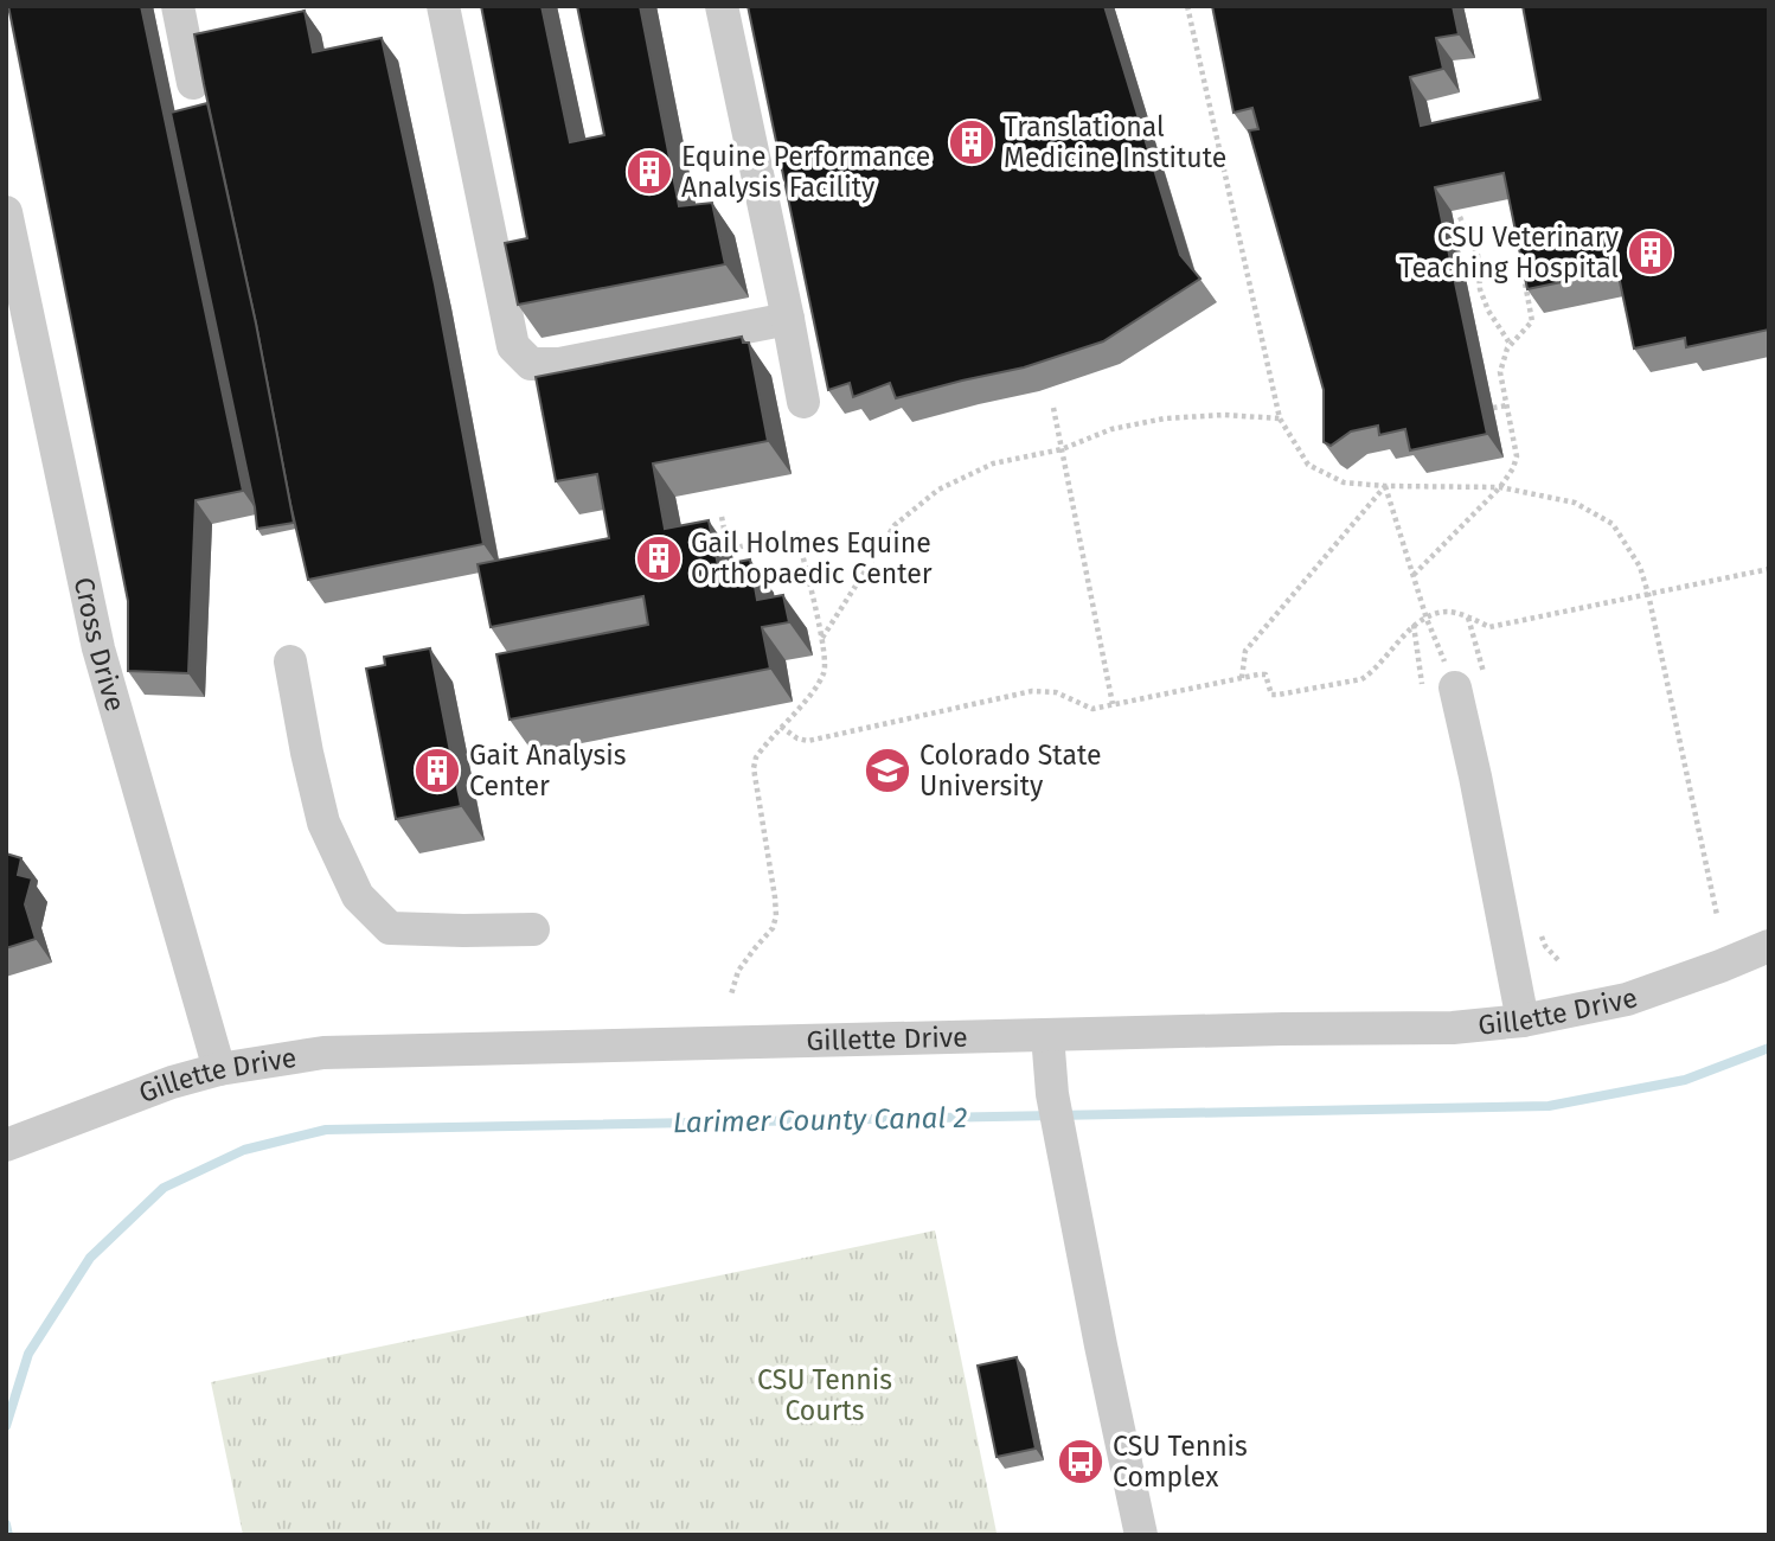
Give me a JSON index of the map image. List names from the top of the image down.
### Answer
{
  "streets": {
    "street": ["Cross Drive", "Gillette Drive"]
  },
  "crossings": [
    ["Cross Drive", "Gillette Drive"]
  ],
  "water": ["Larimer County Canal 2"],
  "parks": ["CSU Tennis Courts"],
  "places": {
    "building": [
      "Translational Medicine Institute",
      "Equine Performance Analysis Facility",
      "CSU Veterinary Teaching Hospital",
      "Gail Holmes Equine Orthopaedic Center",
      "Gait Analysis Center"
    ],
    "school or university": ["Colorado State University"],
    "bus stop": ["CSU Tennis Complex"]
  }
}
